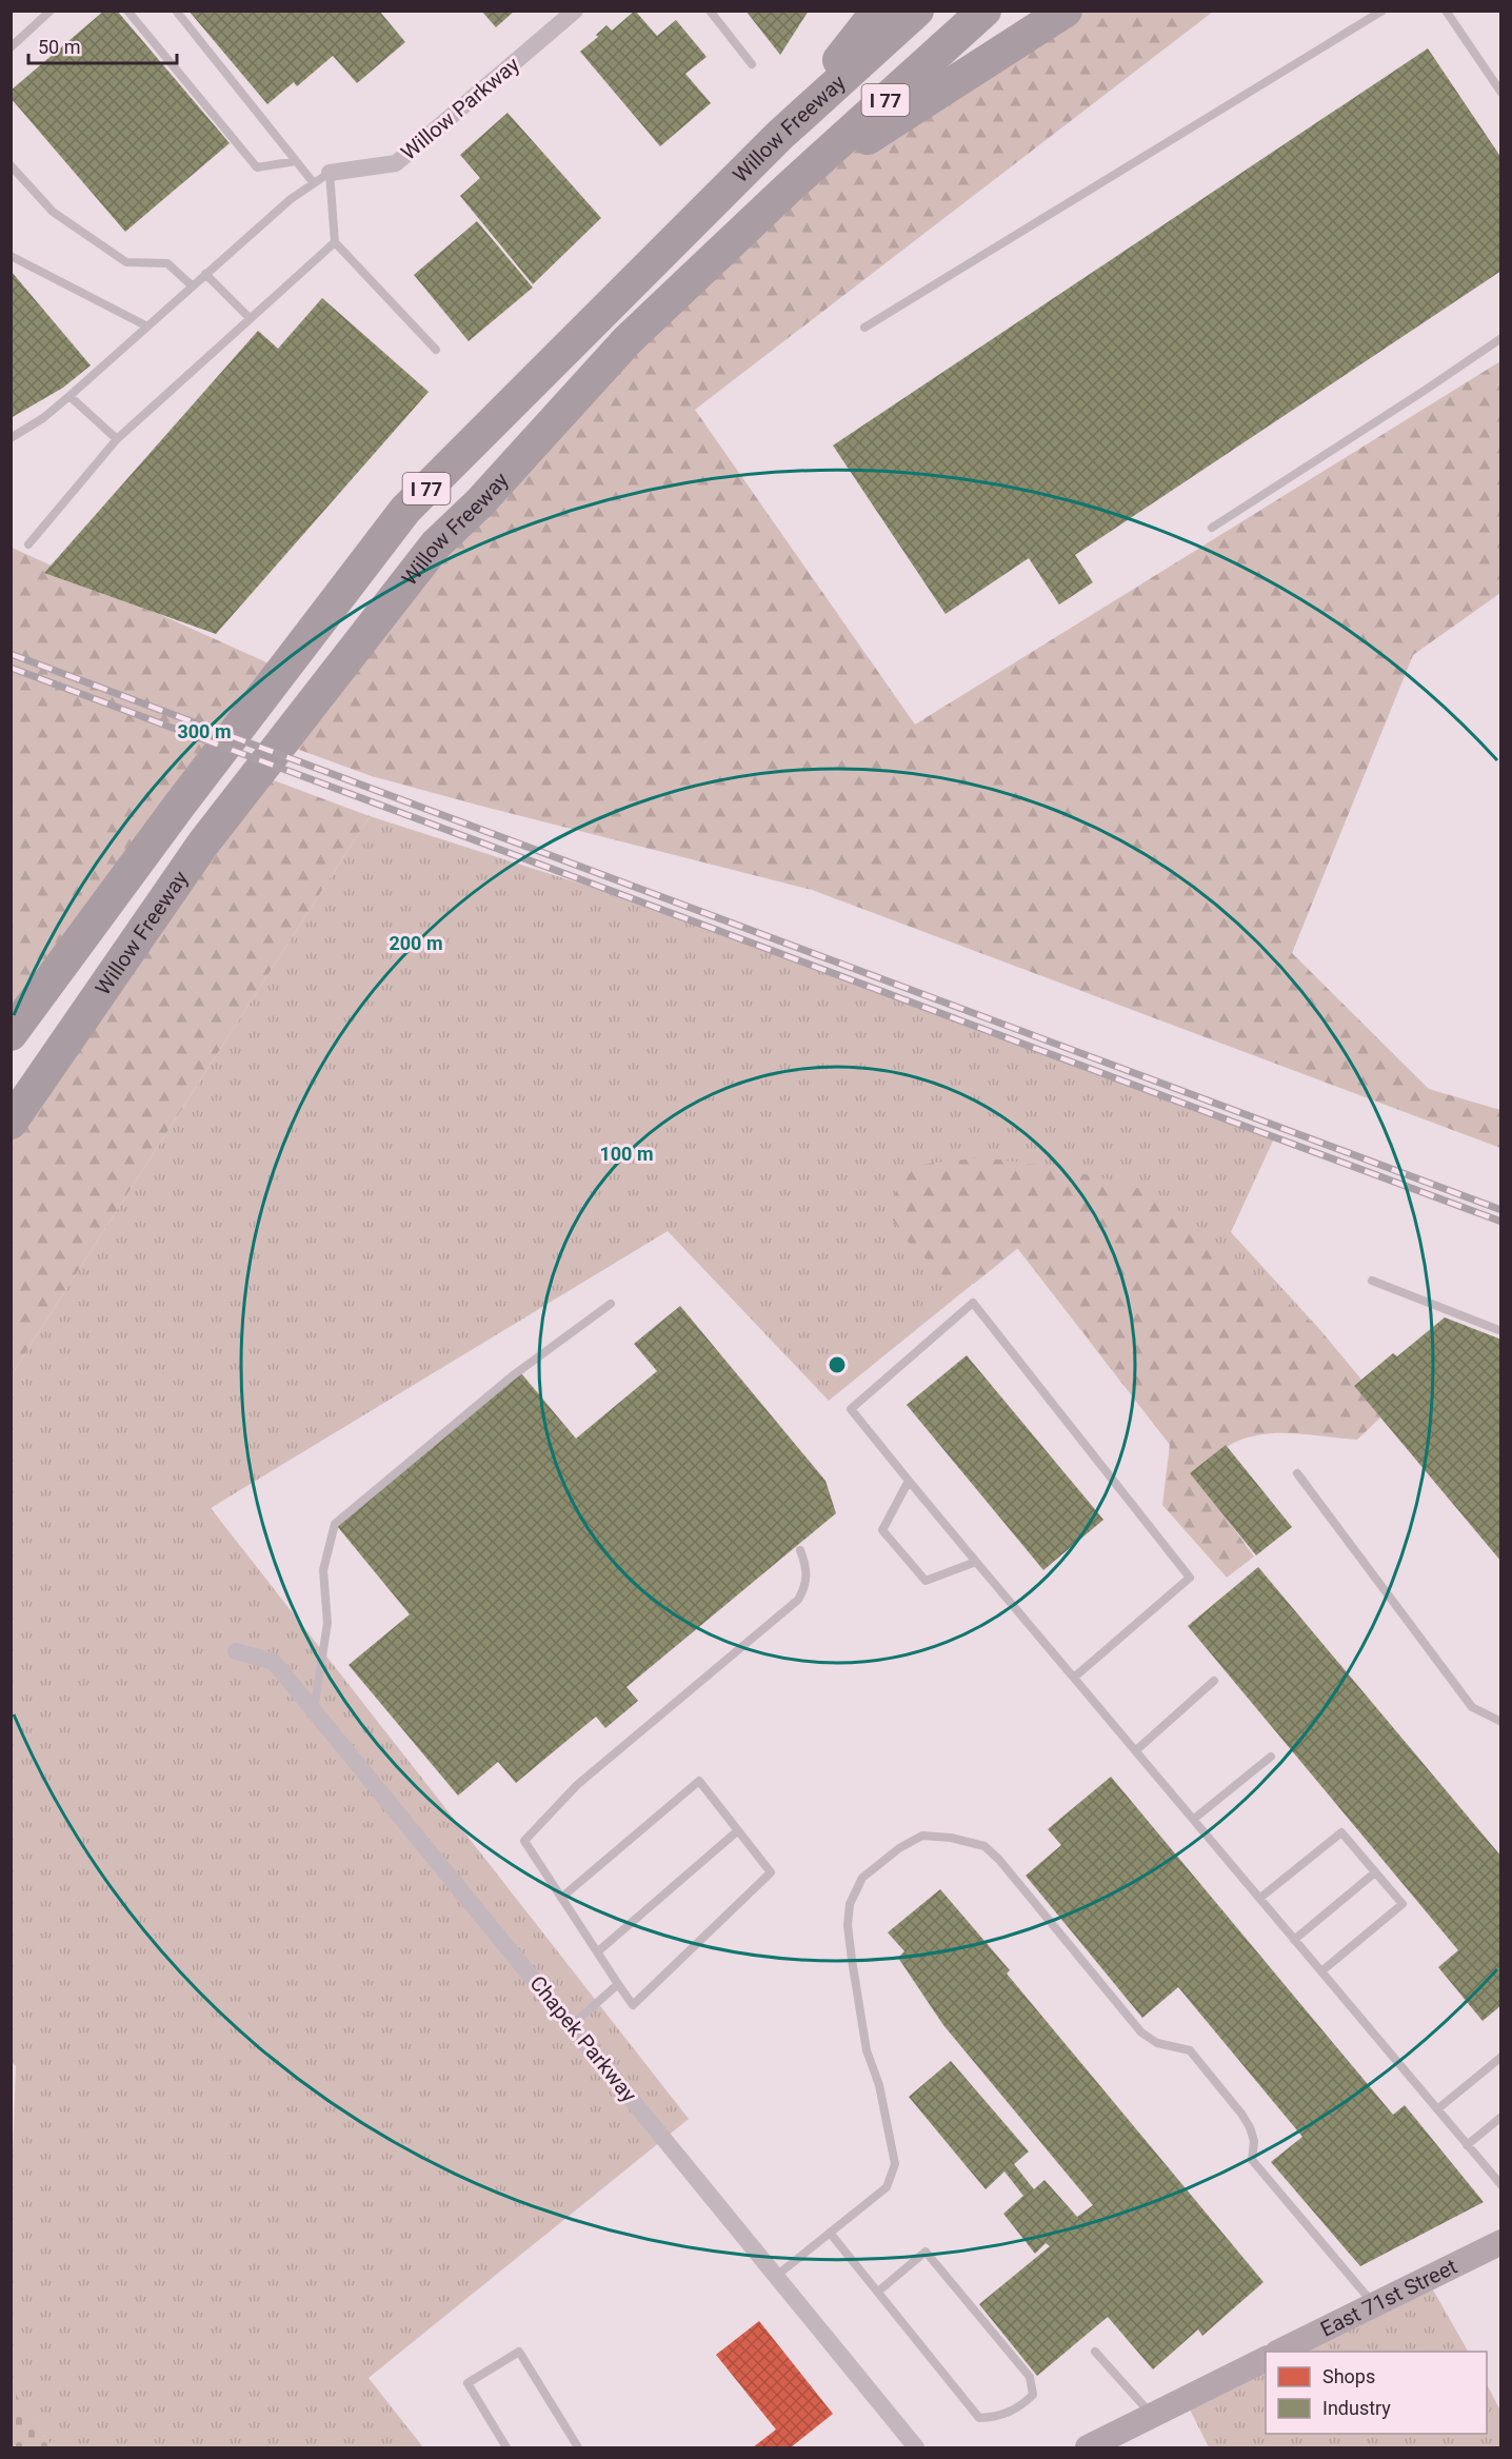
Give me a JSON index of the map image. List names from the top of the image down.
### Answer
{
  "streets": {
    "highway": ["I 77", "Willow Freeway"],
    "main road": ["East 71st Street"],
    "street": ["Willow Parkway", "Chapek Parkway"]
  },
  "legend": ["Shops", "Industry"],
  "scale_bar": "50 m",
  "rings": ["300 m", "200 m", "100 m"]
}
